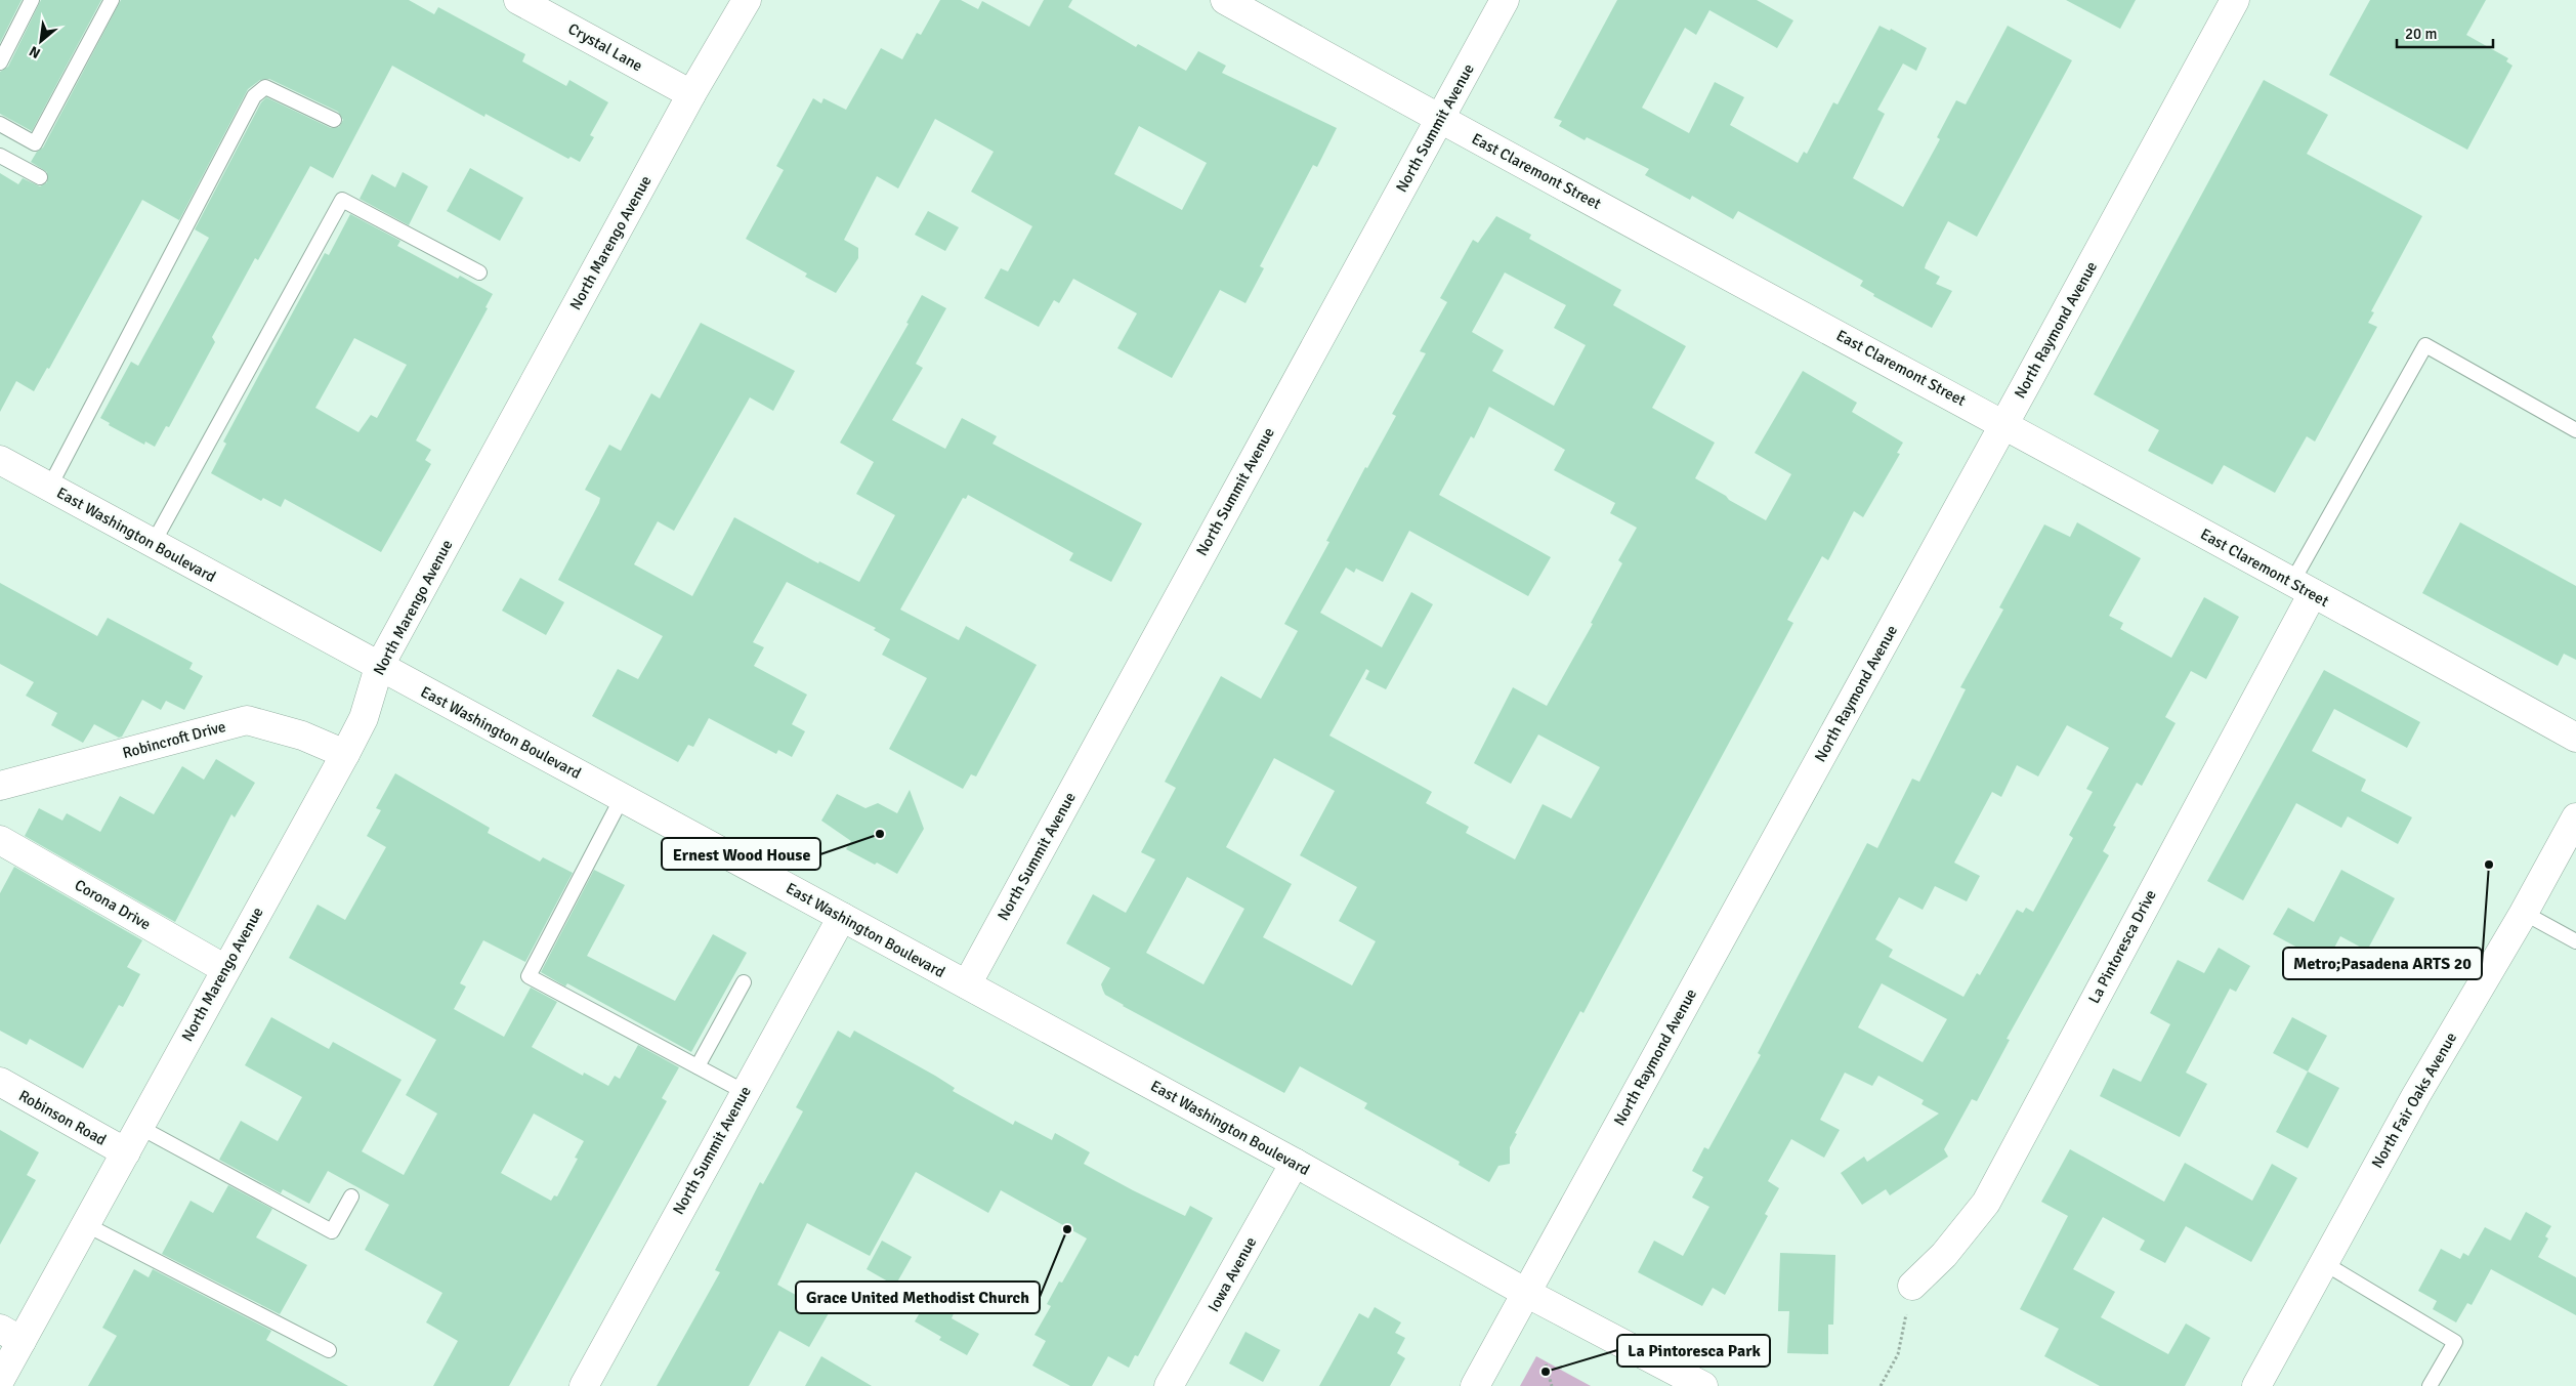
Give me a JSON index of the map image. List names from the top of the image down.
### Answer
{
  "streets": {
    "street": [
      "Crystal Lane",
      "North Summit Avenue",
      "East Claremont Street",
      "North Marengo Avenue",
      "North Raymond Avenue",
      "East Washington Boulevard",
      "Robincroft Drive",
      "Corona Drive",
      "La Pintoresca Drive",
      "North Fair Oaks Avenue",
      "Robinson Road",
      "Iowa Avenue"
    ]
  },
  "crossings": [
    ["Crystal Lane", "North Marengo Avenue"],
    ["North Summit Avenue", "East Claremont Street"],
    ["North Summit Avenue", "East Washington Boulevard"],
    ["East Claremont Street", "North Raymond Avenue"],
    ["East Claremont Street", "La Pintoresca Drive"],
    ["North Marengo Avenue", "East Washington Boulevard"],
    ["North Marengo Avenue", "Robincroft Drive"],
    ["North Marengo Avenue", "Corona Drive"],
    ["North Marengo Avenue", "Robinson Road"],
    ["North Raymond Avenue", "East Washington Boulevard"],
    ["East Washington Boulevard", "Iowa Avenue"]
  ],
  "places": [
    "Ernest Wood House",
    "Metro;Pasadena ARTS 20",
    "Grace United Methodist Church",
    "La Pintoresca Park"
  ],
  "scale_bar": "20 m",
  "north": "bottom left"
}
